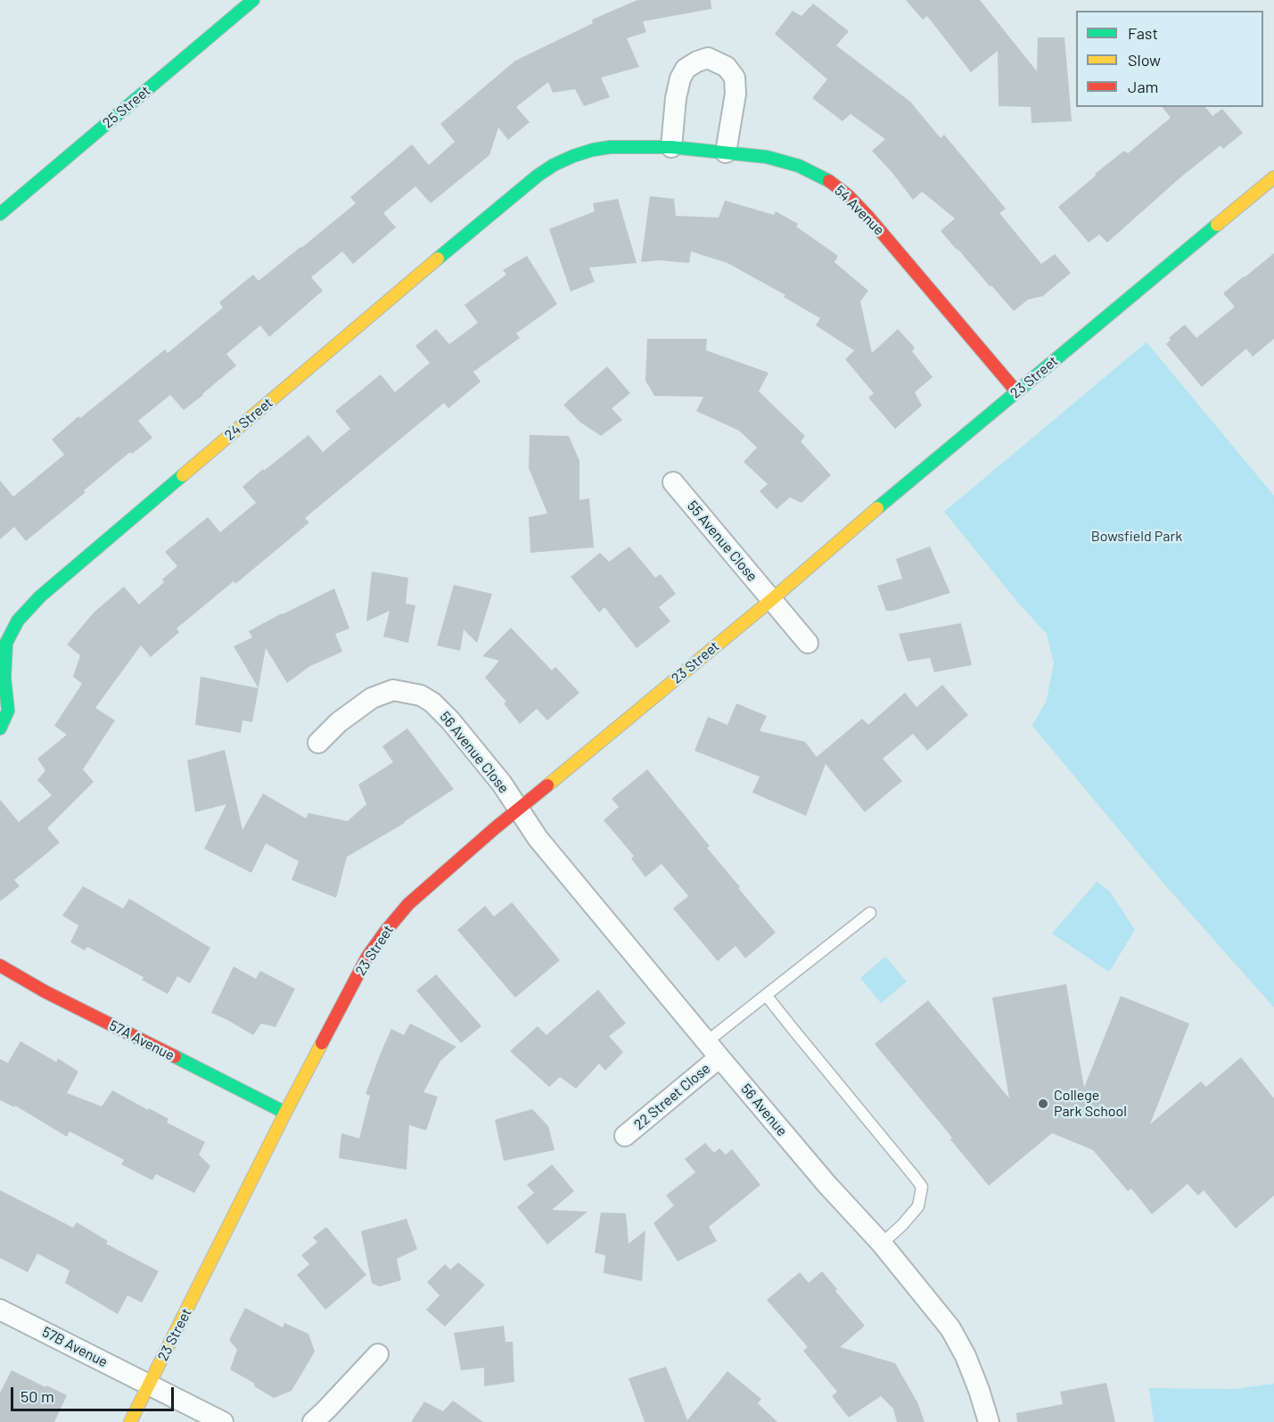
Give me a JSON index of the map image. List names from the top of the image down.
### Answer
{
  "streets": {
    "street": [
      "25 Street",
      "54 Avenue",
      "23 Street",
      "24 Street",
      "55 Avenue Close",
      "56 Avenue Close",
      "57A Avenue",
      "22 Street Close",
      "56 Avenue",
      "57B Avenue"
    ]
  },
  "crossings": [
    ["54 Avenue", "23 Street"],
    ["54 Avenue", "24 Street"],
    ["23 Street", "55 Avenue Close"],
    ["23 Street", "56 Avenue Close"],
    ["23 Street", "57A Avenue"],
    ["23 Street", "56 Avenue"],
    ["23 Street", "57B Avenue"],
    ["56 Avenue Close", "56 Avenue"],
    ["22 Street Close", "56 Avenue"]
  ],
  "parks": ["Bowsfield Park"],
  "places": ["College Park School"],
  "legend": ["Fast", "Slow", "Jam"],
  "scale_bar": "50 m"
}
